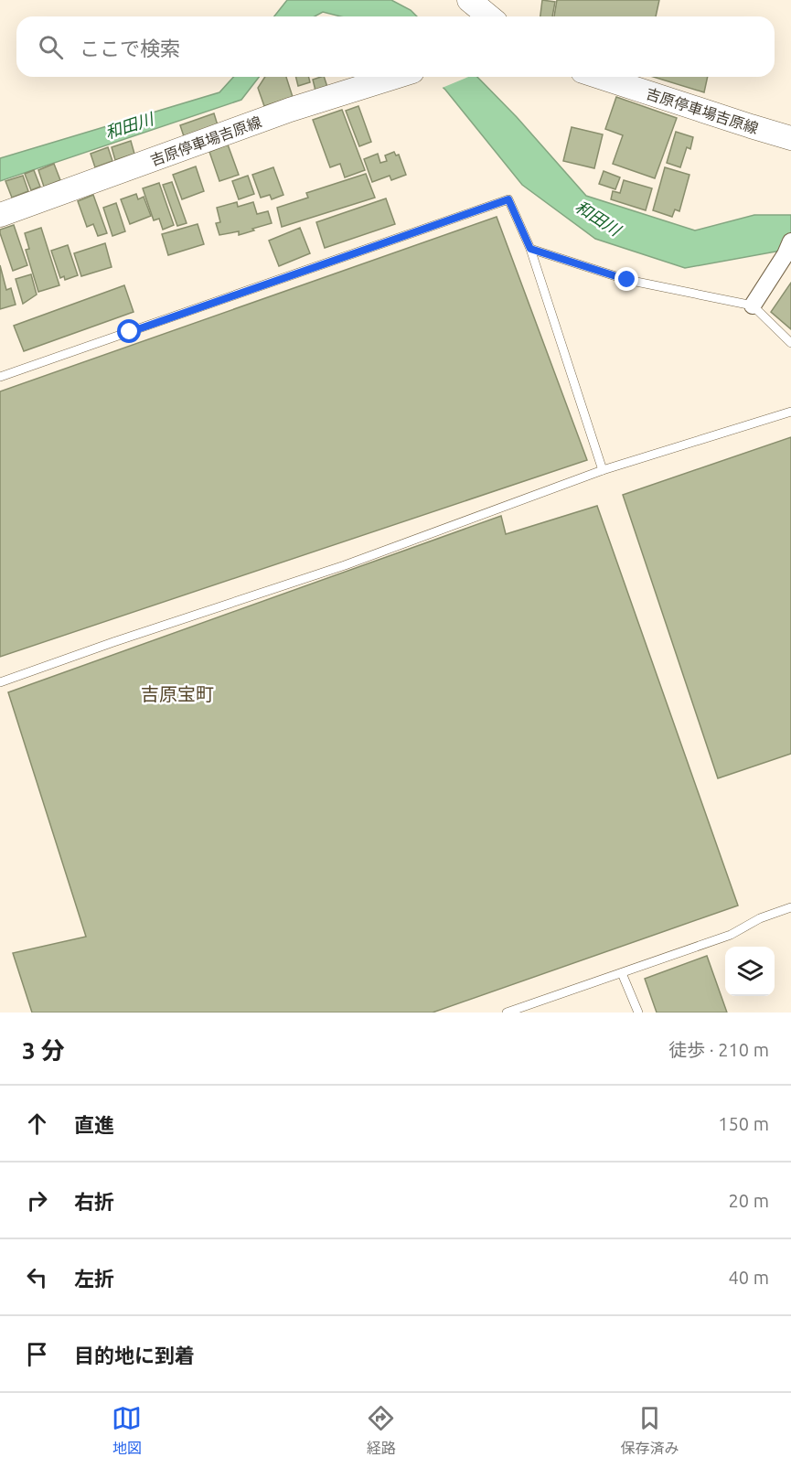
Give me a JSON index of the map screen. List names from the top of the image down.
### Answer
{
  "streets": {
    "main road": ["吉原停車場吉原線"]
  },
  "districts": ["吉原宝町"],
  "water": ["和田川"],
  "page": {
    "search": "ここで検索",
    "heading": ["3 分", "徒歩 · 210 m"],
    "list": [
      ["直進", "150 m"],
      ["右折", "20 m"],
      ["左折", "40 m"],
      "目的地に到着"
    ],
    "nav": ["地図", "経路", "保存済み"]
  }
}
